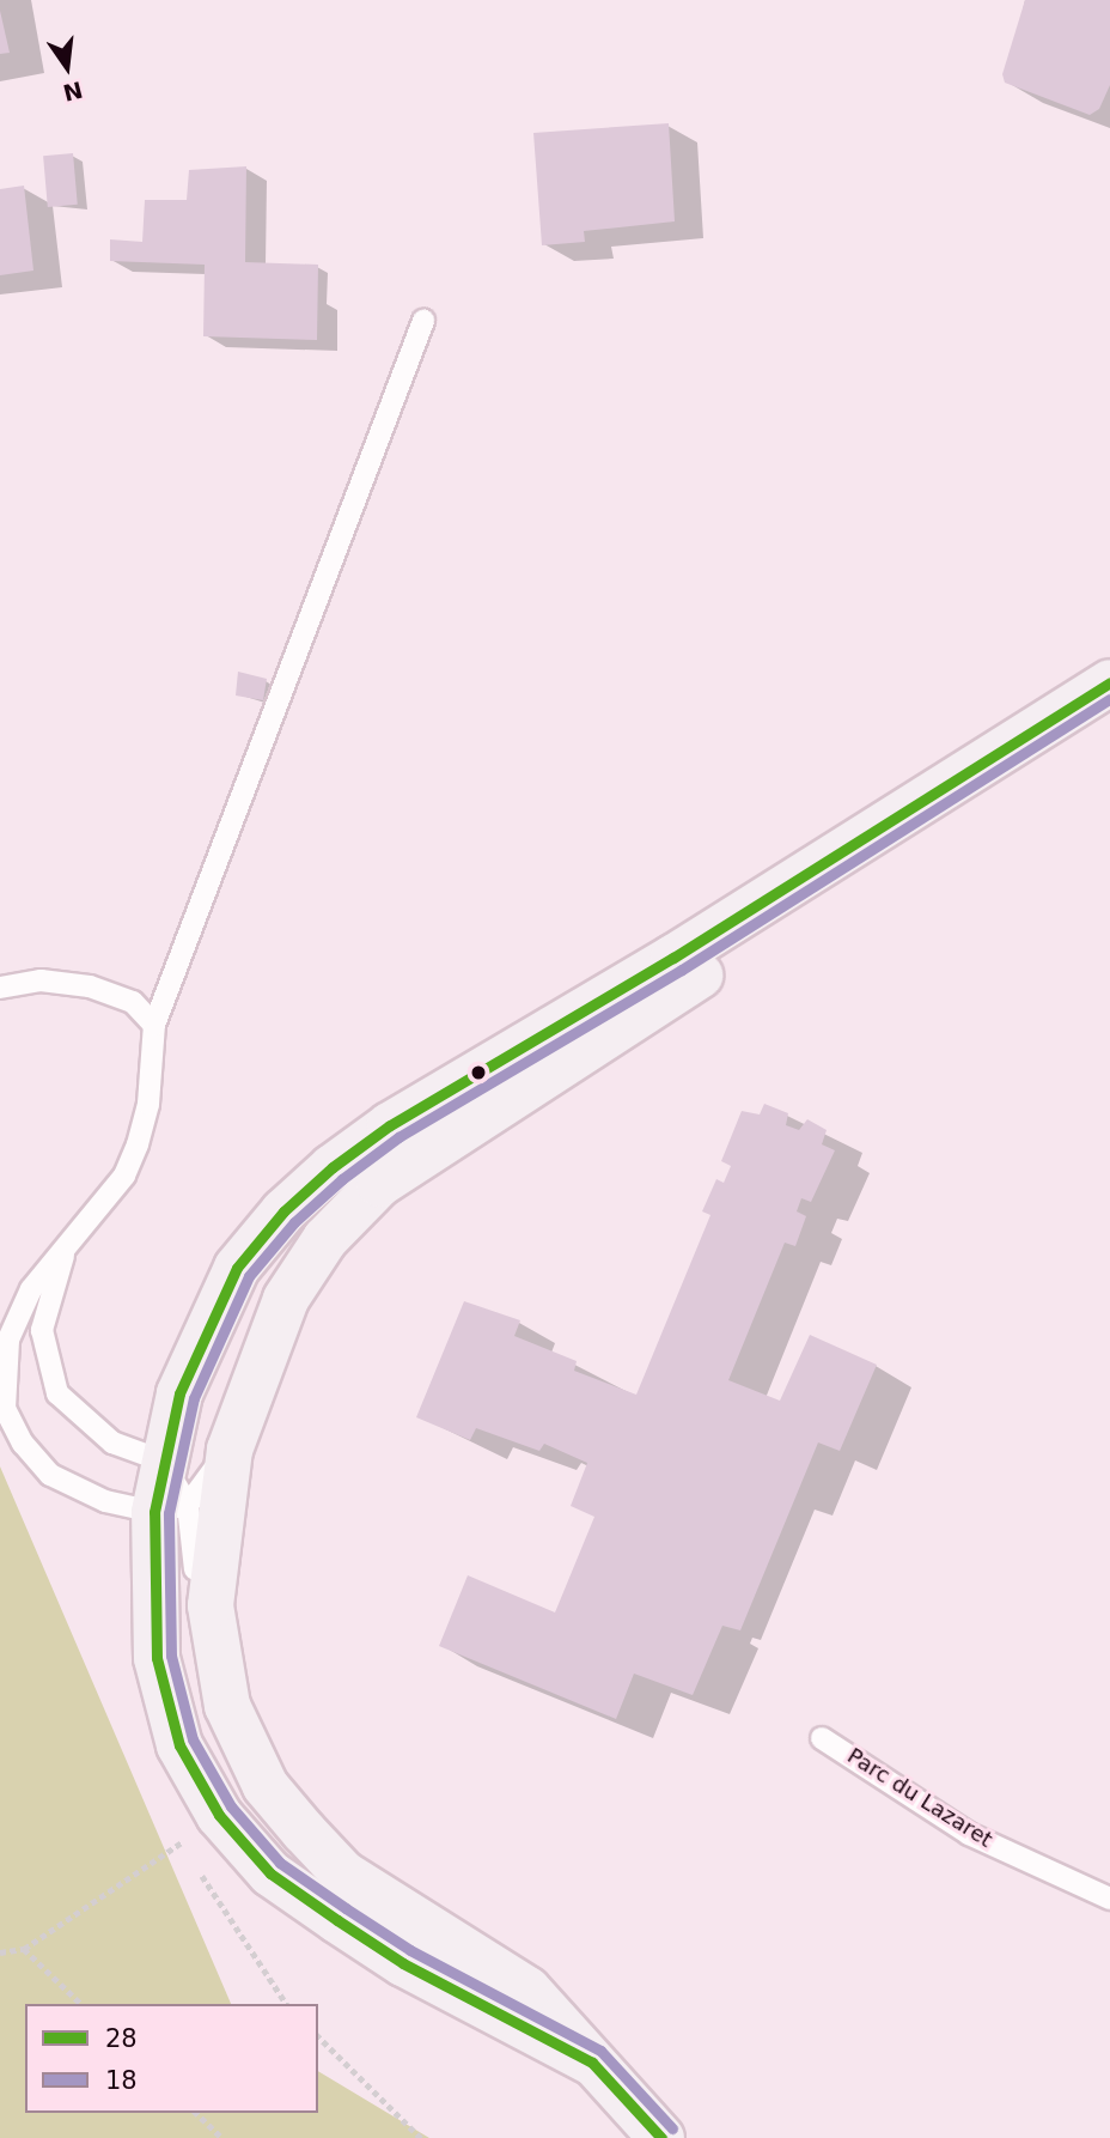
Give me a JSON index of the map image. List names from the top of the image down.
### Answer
{
  "streets": {
    "lane": ["Parc du Lazaret"]
  },
  "lines": ["transit line 28", "transit line 18"],
  "legend": ["28", "18"],
  "north": "bottom"
}
